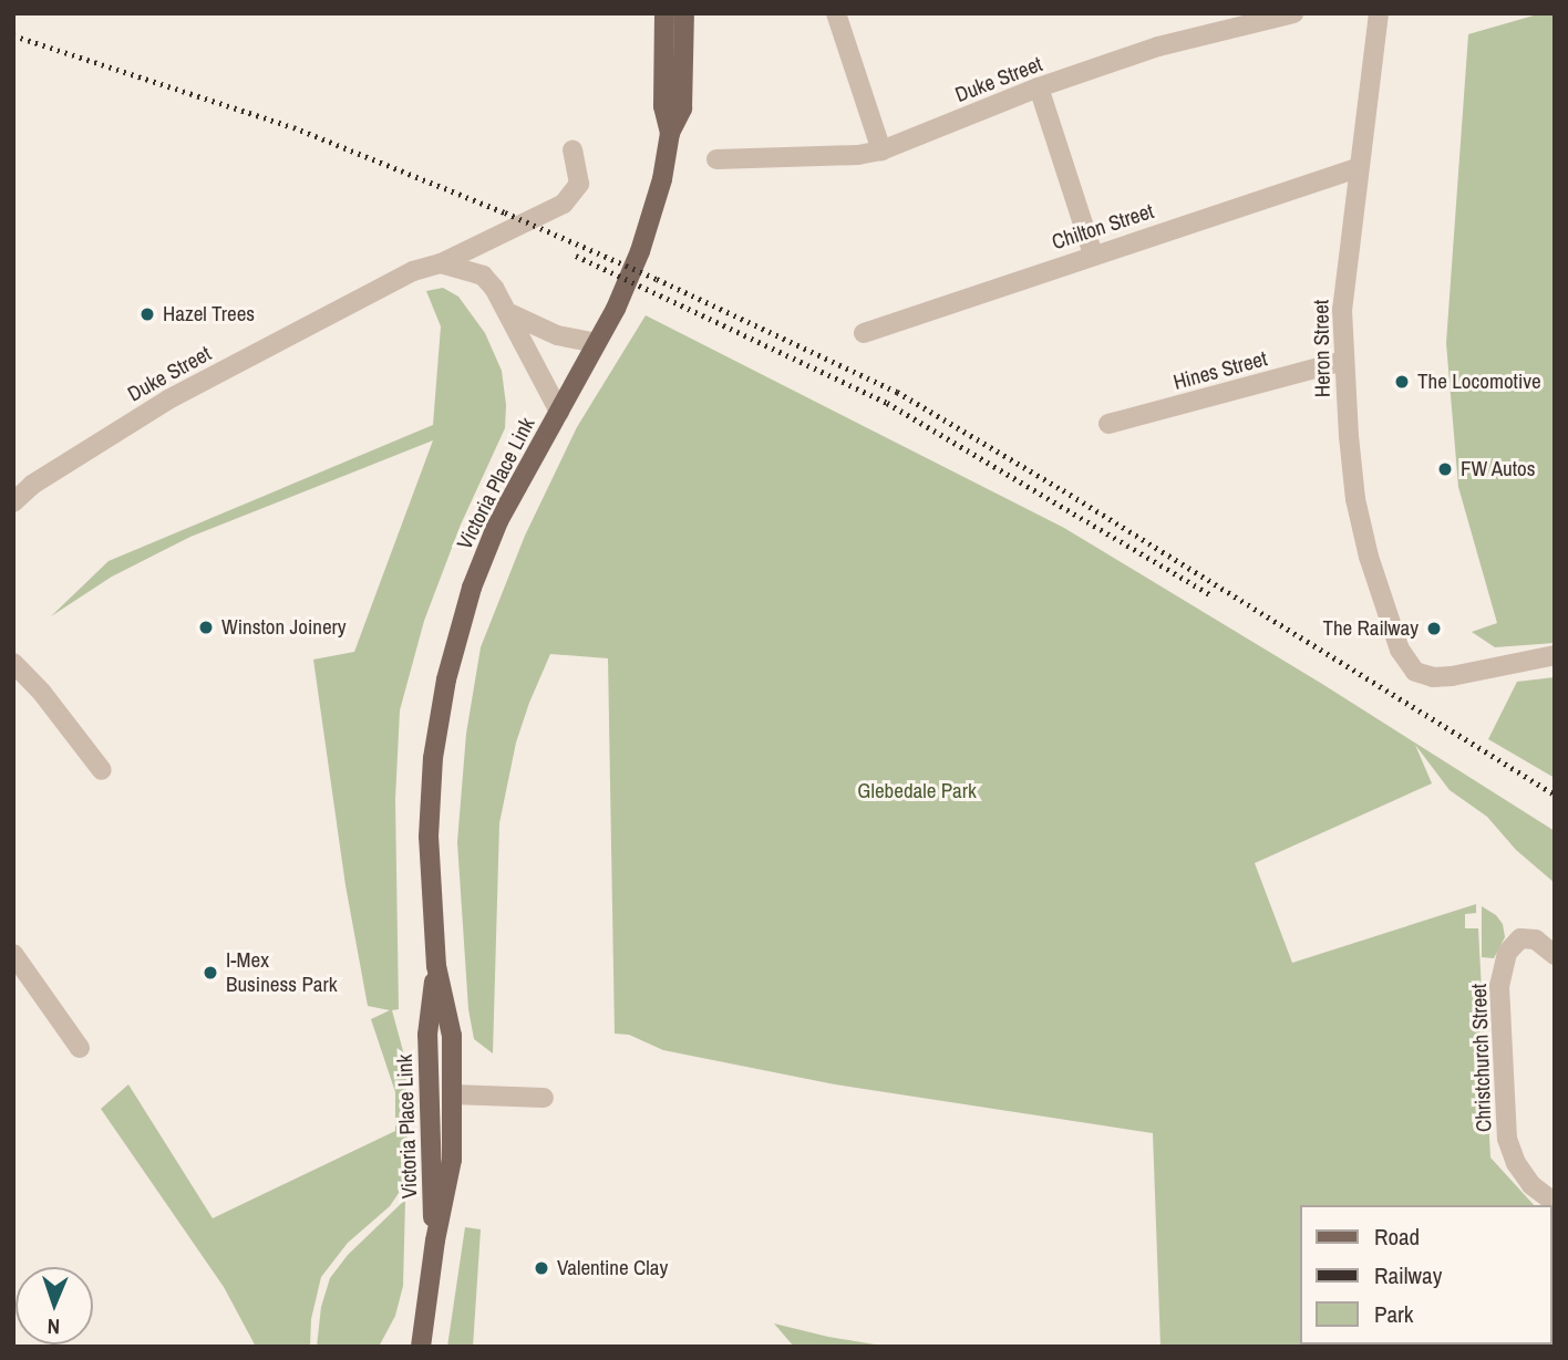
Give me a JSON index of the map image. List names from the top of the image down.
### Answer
{
  "streets": {
    "main road": ["Victoria Place Link"],
    "street": [
      "Duke Street",
      "Chilton Street",
      "Heron Street",
      "Hines Street",
      "Christchurch Street"
    ]
  },
  "crossings": [
    ["Chilton Street", "Heron Street"],
    ["Heron Street", "Hines Street"]
  ],
  "parks": ["Glebedale Park"],
  "places": [
    "Hazel Trees",
    "The Locomotive",
    "FW Autos",
    "Winston Joinery",
    "The Railway",
    "I-Mex Business Park",
    "Valentine Clay"
  ],
  "legend": ["Road", "Railway", "Park"],
  "north": "bottom"
}
